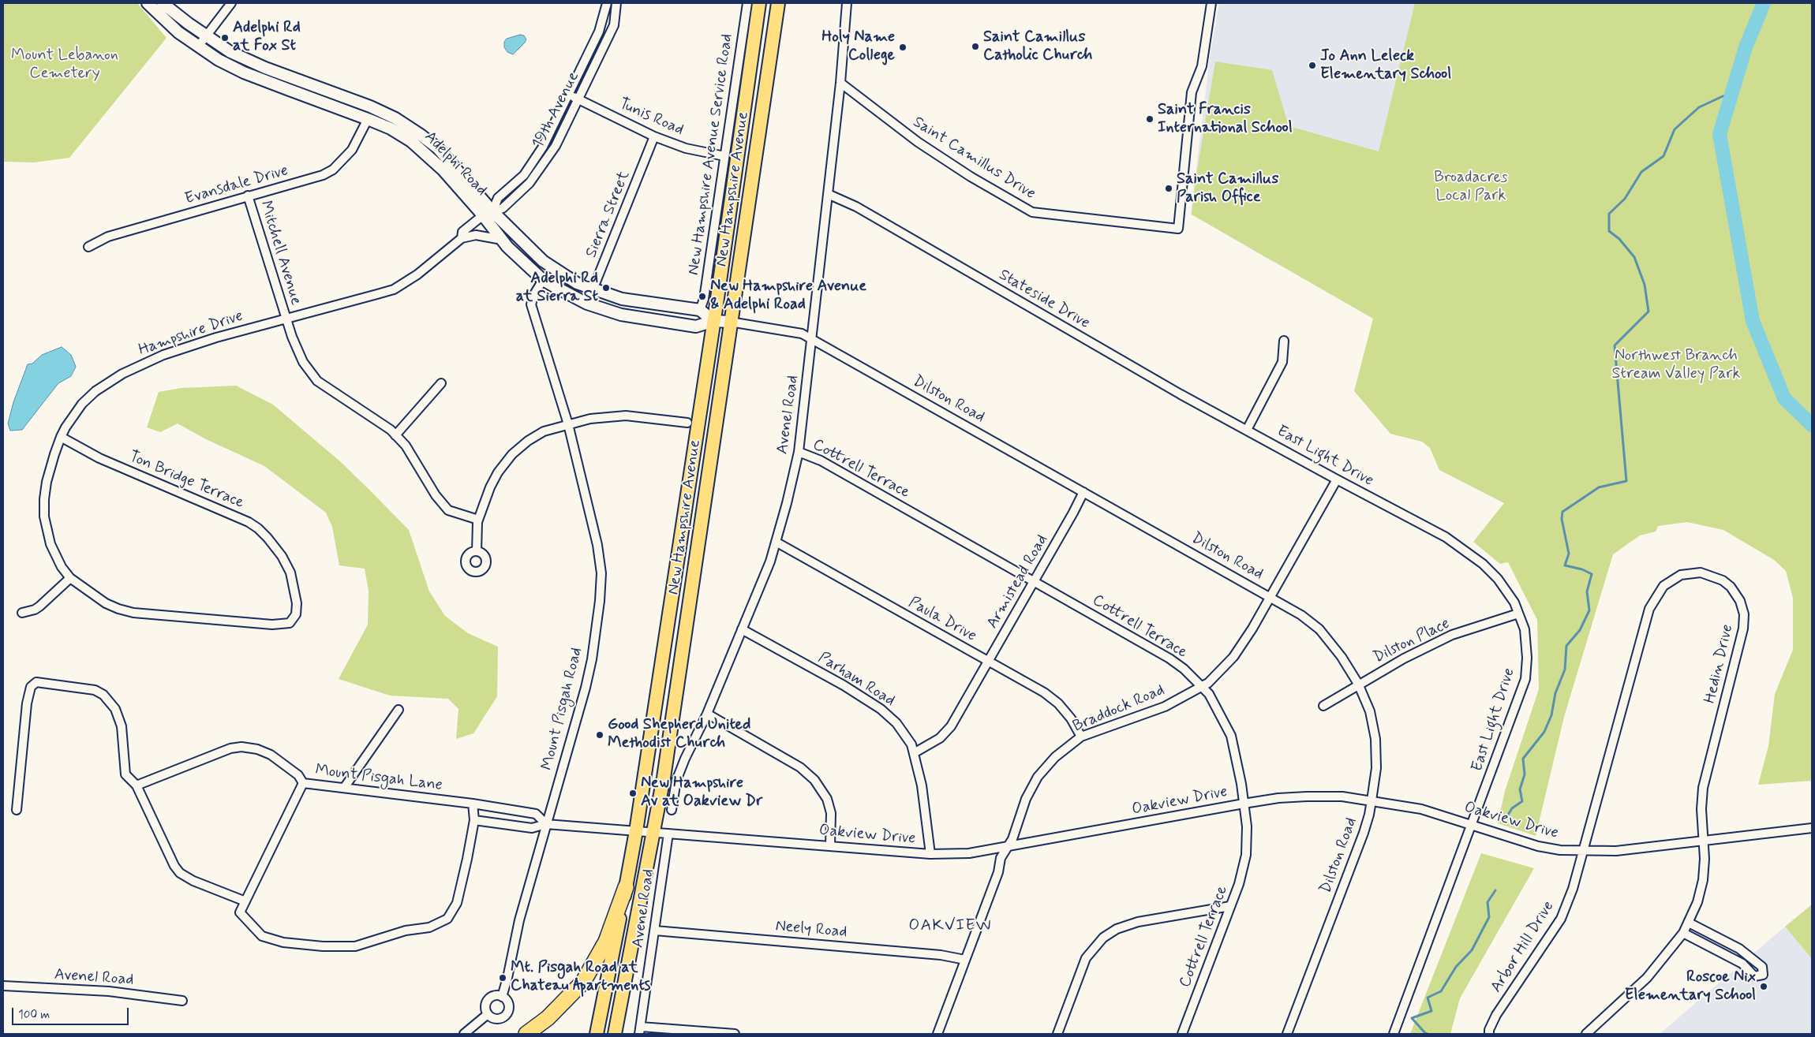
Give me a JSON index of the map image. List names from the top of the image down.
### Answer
{
  "streets": {
    "main road": ["Adelphi Road", "New Hampshire Avenue"],
    "street": [
      "19th Avenue",
      "Tunis Road",
      "New Hampshire Avenue Service Road",
      "Saint Camillus Drive",
      "Evansdale Drive",
      "Sierra Street",
      "Mitchell Avenue",
      "Stateside Drive",
      "Hampshire Drive",
      "Dilston Road",
      "Avenel Road",
      "East Light Drive",
      "Cottrell Terrace",
      "Ton Bridge Terrace",
      "Armistead Road",
      "Paula Drive",
      "Dilston Place",
      "Hedin Drive",
      "Parham Road",
      "Mount Pisgah Road",
      "Braddock Road",
      "Mount Pisgah Lane",
      "Oakview Drive",
      "Neely Road",
      "Arbor Hill Drive"
    ]
  },
  "crossings": [
    ["19th Avenue", "Tunis Road"],
    ["19th Avenue", "Adelphi Road"],
    ["19th Avenue", "Hampshire Drive"],
    ["Tunis Road", "New Hampshire Avenue Service Road"],
    ["Tunis Road", "Sierra Street"],
    ["New Hampshire Avenue Service Road", "Adelphi Road"],
    ["Saint Camillus Drive", "Avenel Road"],
    ["Adelphi Road", "Evansdale Drive"],
    ["Adelphi Road", "New Hampshire Avenue"],
    ["Adelphi Road", "Sierra Street"],
    ["Adelphi Road", "Hampshire Drive"],
    ["Adelphi Road", "Dilston Road"],
    ["Adelphi Road", "Mount Pisgah Road"],
    ["Evansdale Drive", "Mitchell Avenue"],
    ["New Hampshire Avenue", "Dilston Road"],
    ["New Hampshire Avenue", "Oakview Drive"],
    ["Mitchell Avenue", "Hampshire Drive"],
    ["Stateside Drive", "Avenel Road"],
    ["Stateside Drive", "East Light Drive"],
    ["Hampshire Drive", "Ton Bridge Terrace"],
    ["Dilston Road", "Avenel Road"],
    ["Dilston Road", "Armistead Road"],
    ["Dilston Road", "Dilston Place"],
    ["Dilston Road", "Braddock Road"],
    ["Dilston Road", "Oakview Drive"],
    ["Avenel Road", "Cottrell Terrace"],
    ["Avenel Road", "Paula Drive"],
    ["Avenel Road", "Parham Road"],
    ["Avenel Road", "Oakview Drive"],
    ["Avenel Road", "Neely Road"],
    ["East Light Drive", "Dilston Place"],
    ["East Light Drive", "Braddock Road"],
    ["East Light Drive", "Oakview Drive"],
    ["Cottrell Terrace", "Armistead Road"],
    ["Cottrell Terrace", "Braddock Road"],
    ["Cottrell Terrace", "Oakview Drive"],
    ["Armistead Road", "Paula Drive"],
    ["Armistead Road", "Parham Road"],
    ["Paula Drive", "Braddock Road"],
    ["Hedin Drive", "Oakview Drive"],
    ["Hedin Drive", "Arbor Hill Drive"],
    ["Parham Road", "Oakview Drive"],
    ["Mount Pisgah Road", "Mount Pisgah Lane"],
    ["Mount Pisgah Road", "Oakview Drive"],
    ["Braddock Road", "Oakview Drive"],
    ["Braddock Road", "Neely Road"],
    ["Mount Pisgah Lane", "Oakview Drive"],
    ["Oakview Drive", "Arbor Hill Drive"]
  ],
  "districts": ["OAKVIEW"],
  "parks": ["Mount Lebanon Cemetery", "Broadacres Local Park", "Northwest Branch Stream Valley Park"],
  "places": [
    "Adelphi Rd at Fox St",
    "Saint Camillus Catholic Church",
    "Holy Name College",
    "Jo Ann Leleck Elementary School",
    "Saint Francis International School",
    "Saint Camillus Parish Office",
    "Adelphi Rd at Sierra St",
    "New Hampshire Avenue & Adelphi Road",
    "Good Shepherd United Methodist Church",
    "New Hampshire Av at Oakview Dr",
    "Mt. Pisgah Road at Chateau Apartments",
    "Roscoe Nix Elementary School"
  ],
  "scale_bar": "100 m"
}
